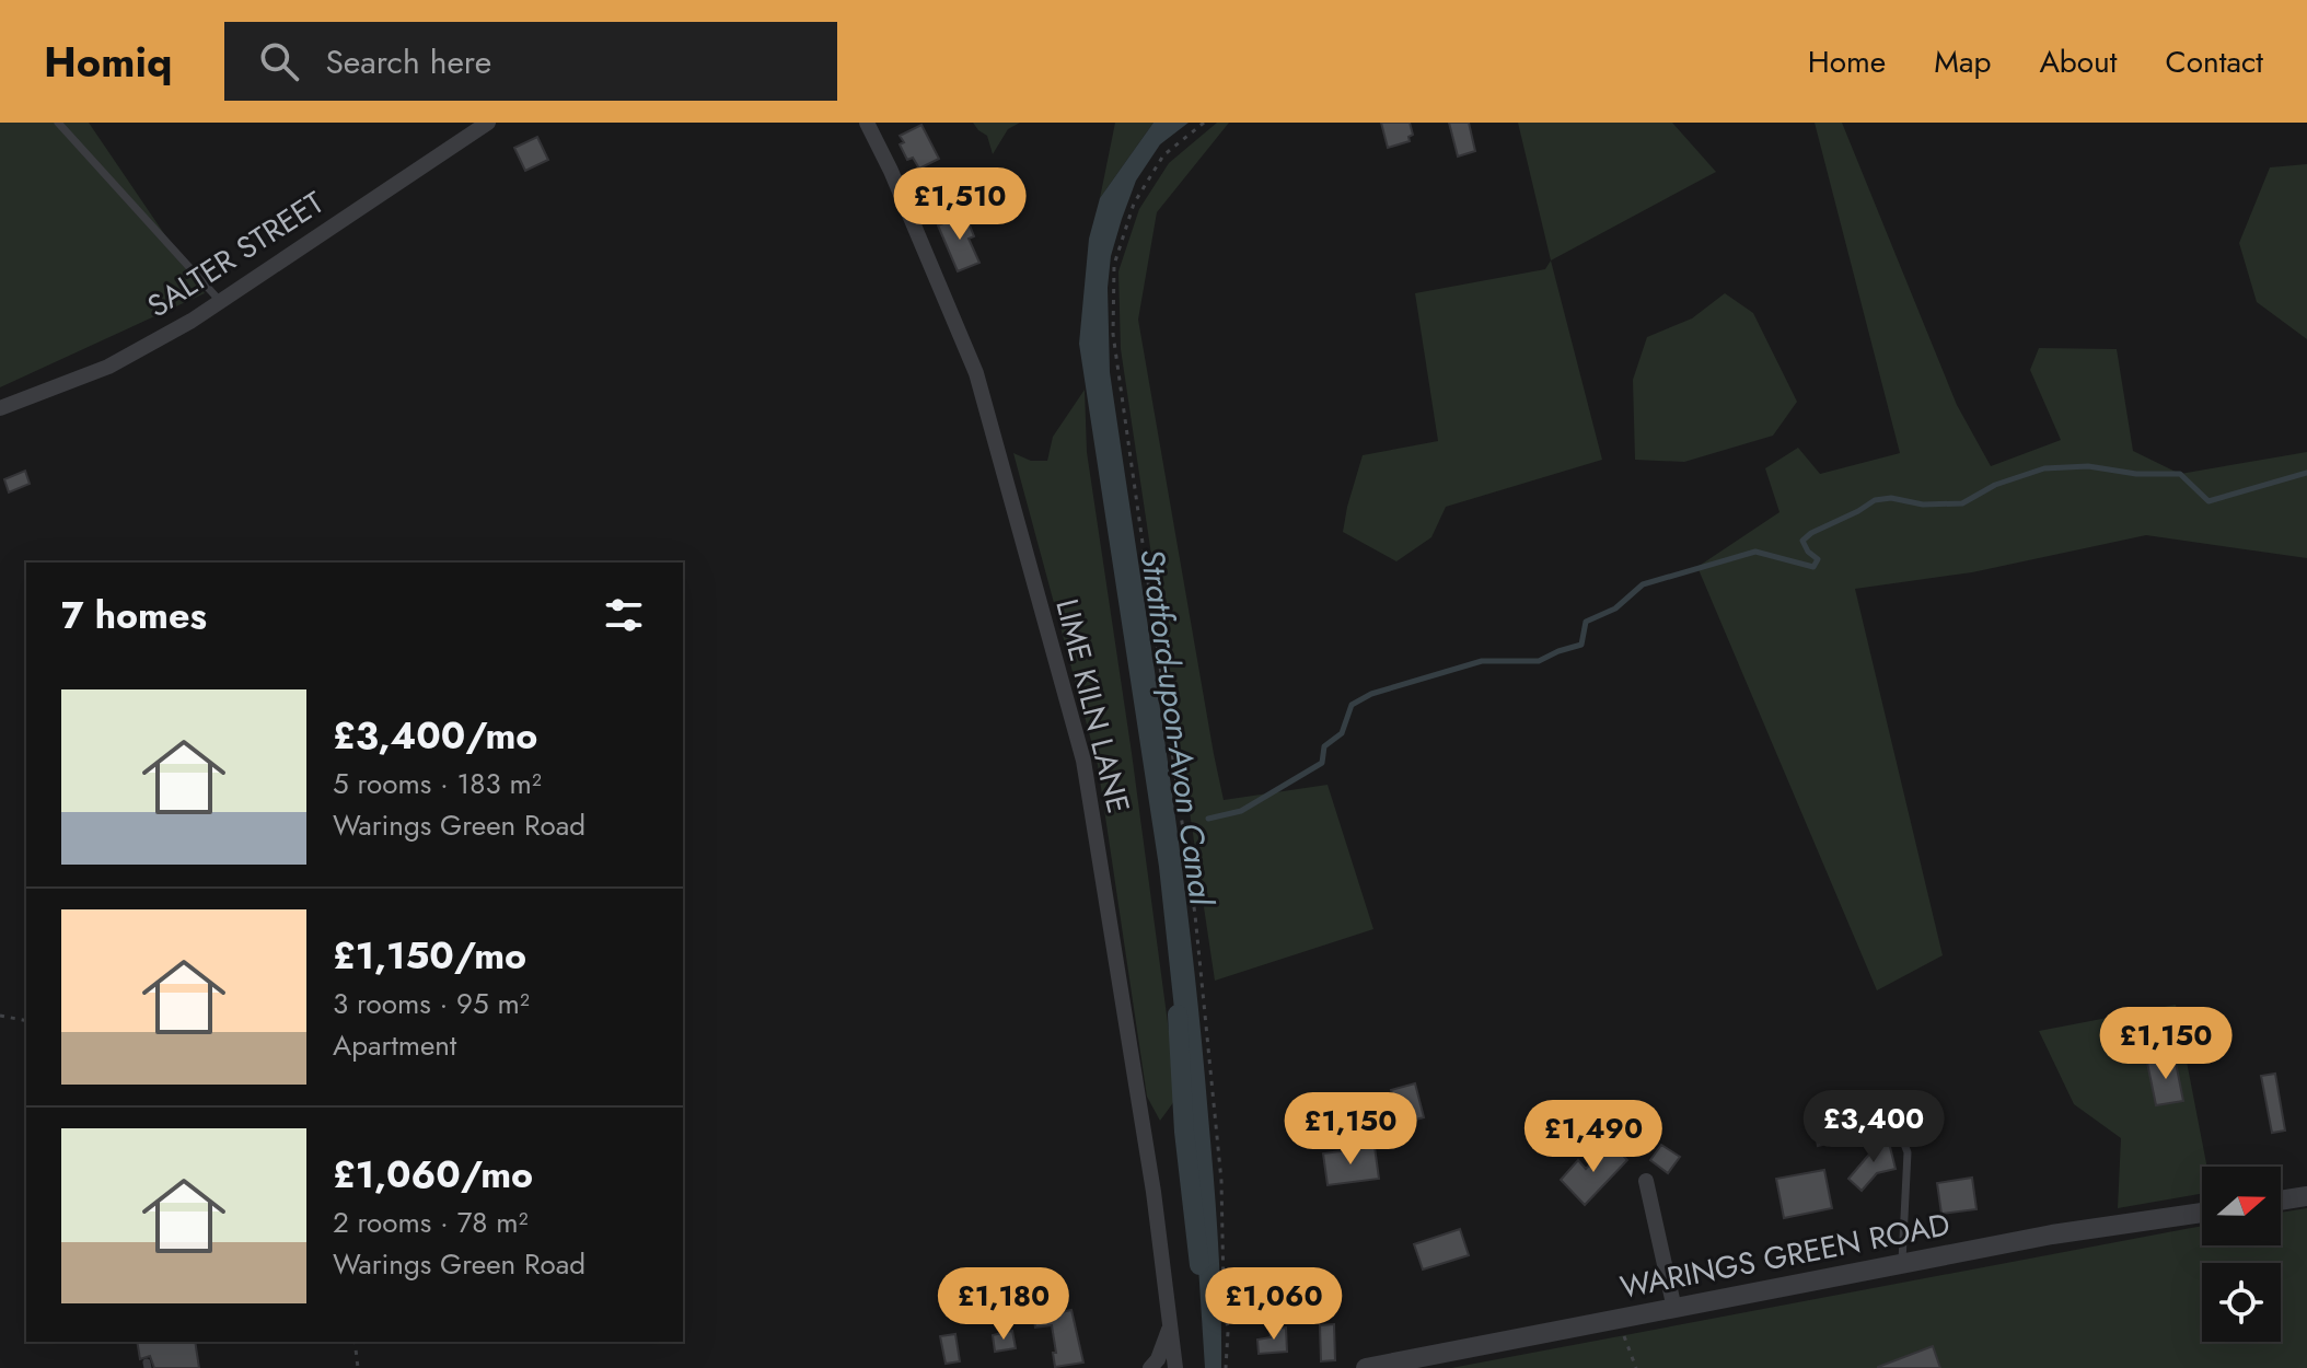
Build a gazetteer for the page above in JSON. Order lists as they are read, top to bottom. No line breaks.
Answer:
{"streets":{"street":["SALTER STREET","LIME KILN LANE","WARINGS GREEN ROAD"]},"water":["Stratford-upon-Avon Canal"],"north":"right","page":{"header":"Homiq","search":"Search here","nav":["Home","Map","About","Contact"],"price":["£1,510","£1,150","£3,400","£1,150","£1,490","£1,180","£1,060"],"heading":"7 homes","list":[{"name":"£3,400/mo","note":"5 rooms · 183 m² · Warings Green Road"},{"name":"£1,150/mo","note":"3 rooms · 95 m² · Apartment"},{"name":"£1,060/mo","note":"2 rooms · 78 m² · Warings Green Road"}]}}
